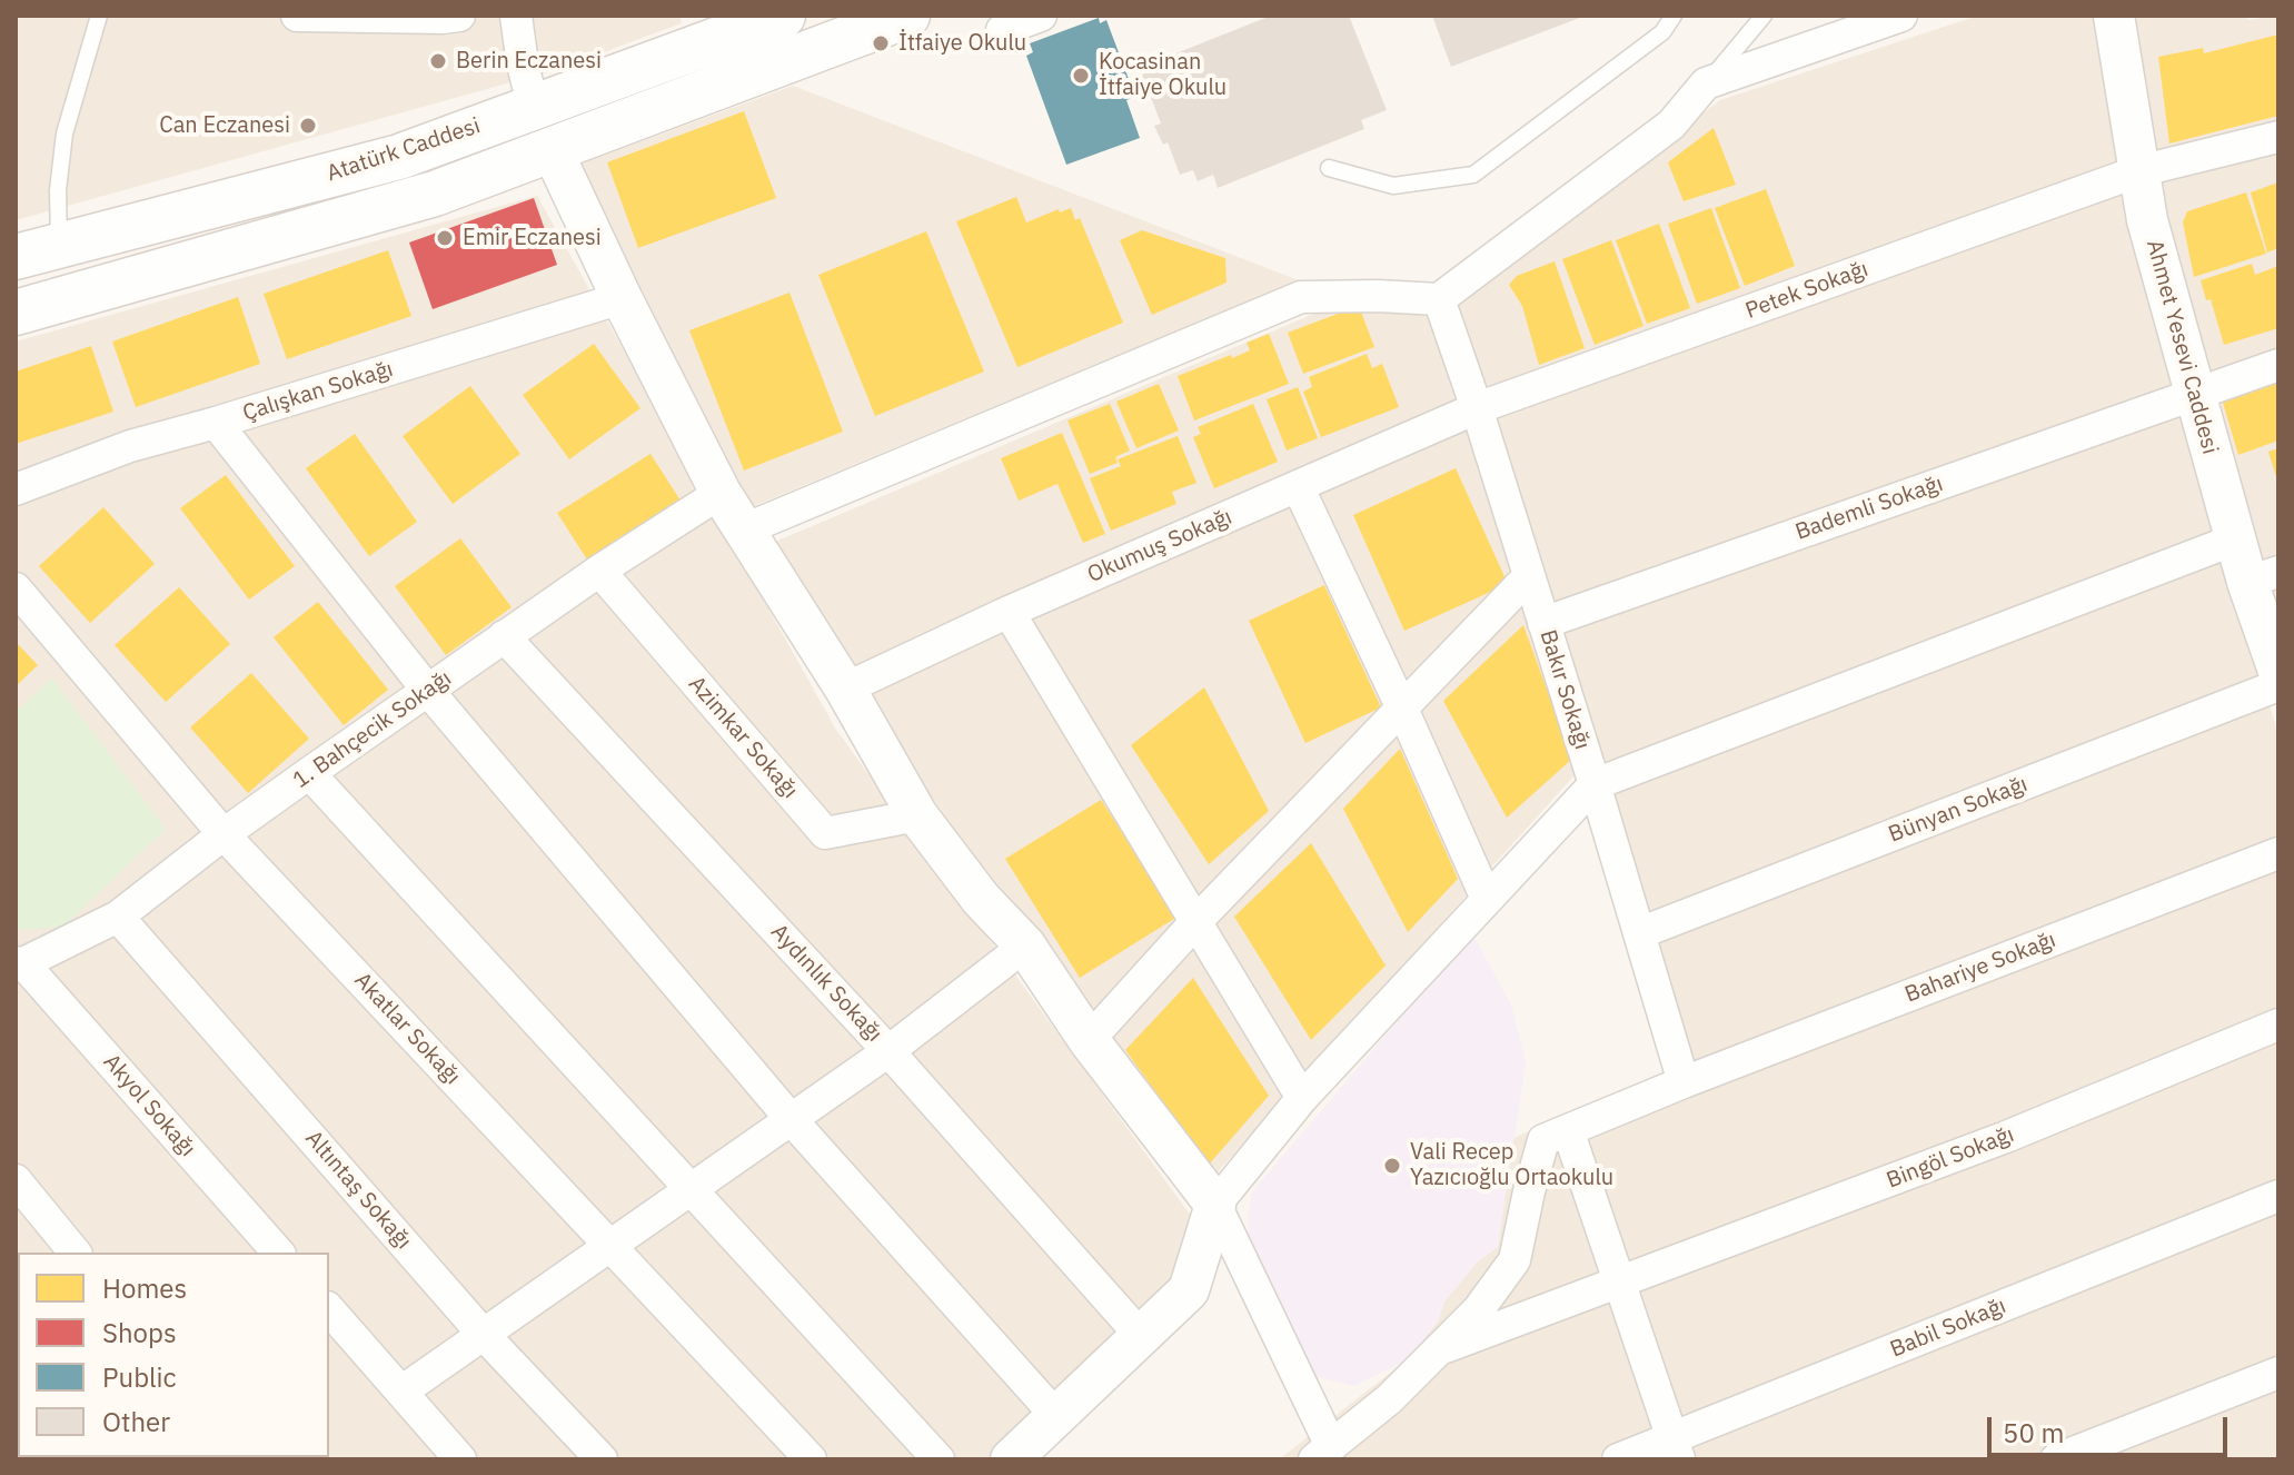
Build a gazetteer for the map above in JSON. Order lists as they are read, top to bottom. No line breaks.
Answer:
{"streets":{"main road":["Atatürk Caddesi"],"street":["Petek Sokağı","Ahmet Yesevi Caddesi","Çalışkan Sokağı","Bademli Sokağı","Okumuş Sokağı","Bakır Sokağı","1. Bahçecik Sokağı","Azimkar Sokağı","Bünyan Sokağı","Bahariye Sokağı","Aydınlık Sokağı","Akatlar Sokağı","Akyol Sokağı","Bingöl Sokağı","Altıntaş Sokağı","Babil Sokağı"]},"crossings":[["Petek Sokağı","Ahmet Yesevi Caddesi"],["Petek Sokağı","Okumuş Sokağı"],["Petek Sokağı","Bakır Sokağı"],["Ahmet Yesevi Caddesi","Bademli Sokağı"],["Bademli Sokağı","Bakır Sokağı"],["Okumuş Sokağı","Bakır Sokağı"],["Bakır Sokağı","Bünyan Sokağı"],["Bakır Sokağı","Bahariye Sokağı"],["1. Bahçecik Sokağı","Azimkar Sokağı"],["1. Bahçecik Sokağı","Aydınlık Sokağı"],["1. Bahçecik Sokağı","Akatlar Sokağı"],["1. Bahçecik Sokağı","Akyol Sokağı"],["1. Bahçecik Sokağı","Altıntaş Sokağı"]],"places":["İtfaiye Okulu","Berin Eczanesi","Kocasinan İtfaiye Okulu","Can Eczanesi","Emir Eczanesi","Vali Recep Yazıcıoğlu Ortaokulu"],"legend":["Homes","Shops","Public","Other"],"scale_bar":"50 m"}
